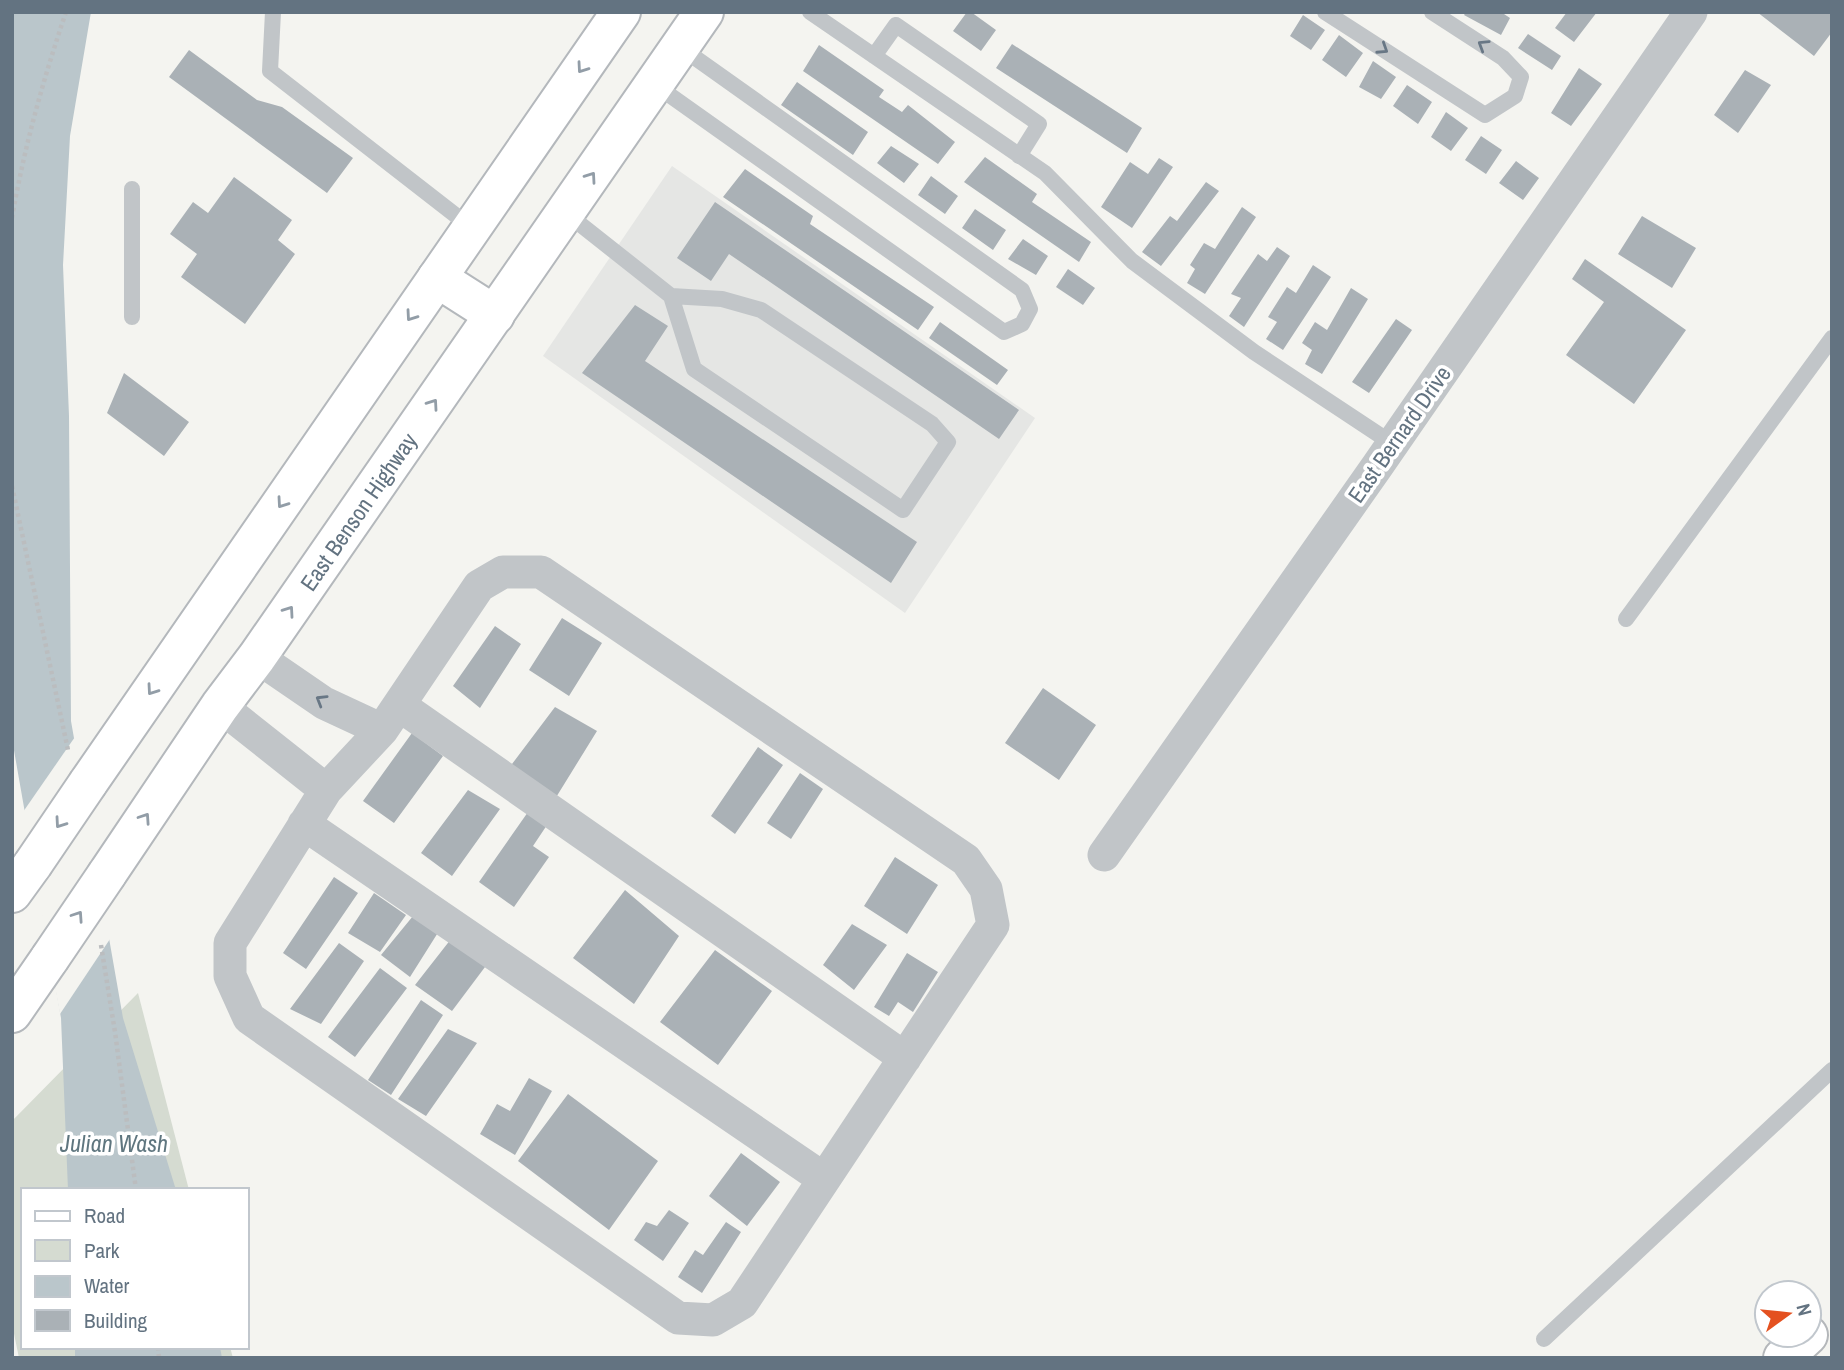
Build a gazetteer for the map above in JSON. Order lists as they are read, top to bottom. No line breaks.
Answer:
{"streets":{"main road":["East Benson Highway"],"street":["East Bernard Drive"]},"water":["Julian Wash"],"legend":["Road","Park","Water","Building"],"north":"right"}
